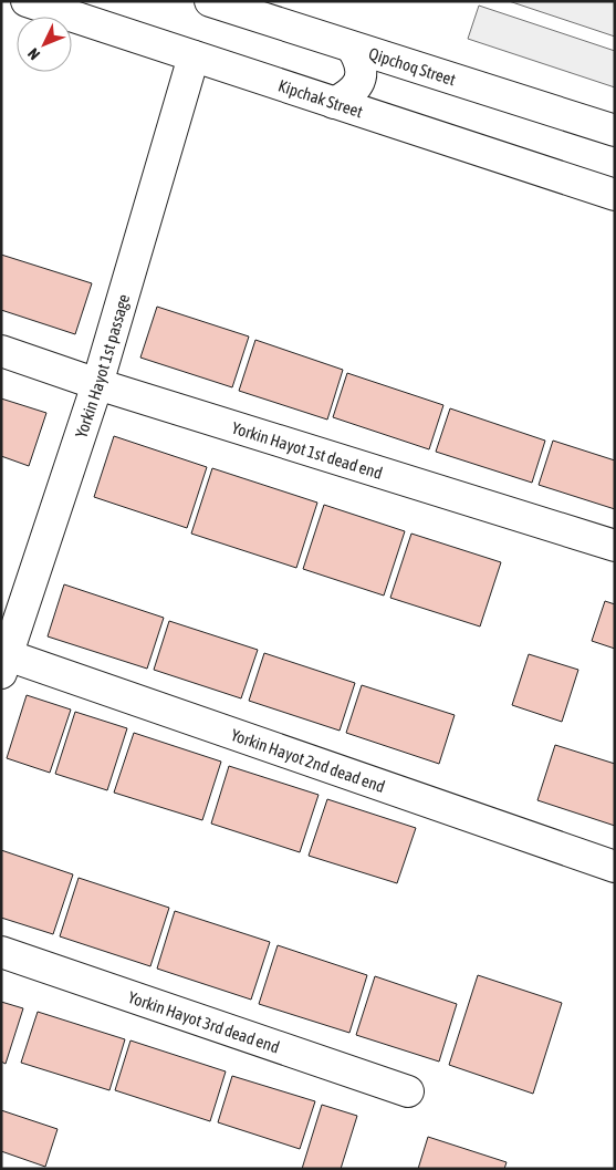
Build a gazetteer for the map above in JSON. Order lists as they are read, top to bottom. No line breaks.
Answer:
{"streets":{"street":["Qipchoq Street","Kipchak Street","Yorkin Hayot 1st passage","Yorkin Hayot 1st dead end","Yorkin Hayot 2nd dead end","Yorkin Hayot 3rd dead end"]},"crossings":[["Kipchak Street","Yorkin Hayot 1st passage"],["Yorkin Hayot 1st passage","Yorkin Hayot 1st dead end"],["Yorkin Hayot 1st passage","Yorkin Hayot 2nd dead end"]],"north":"bottom left"}
